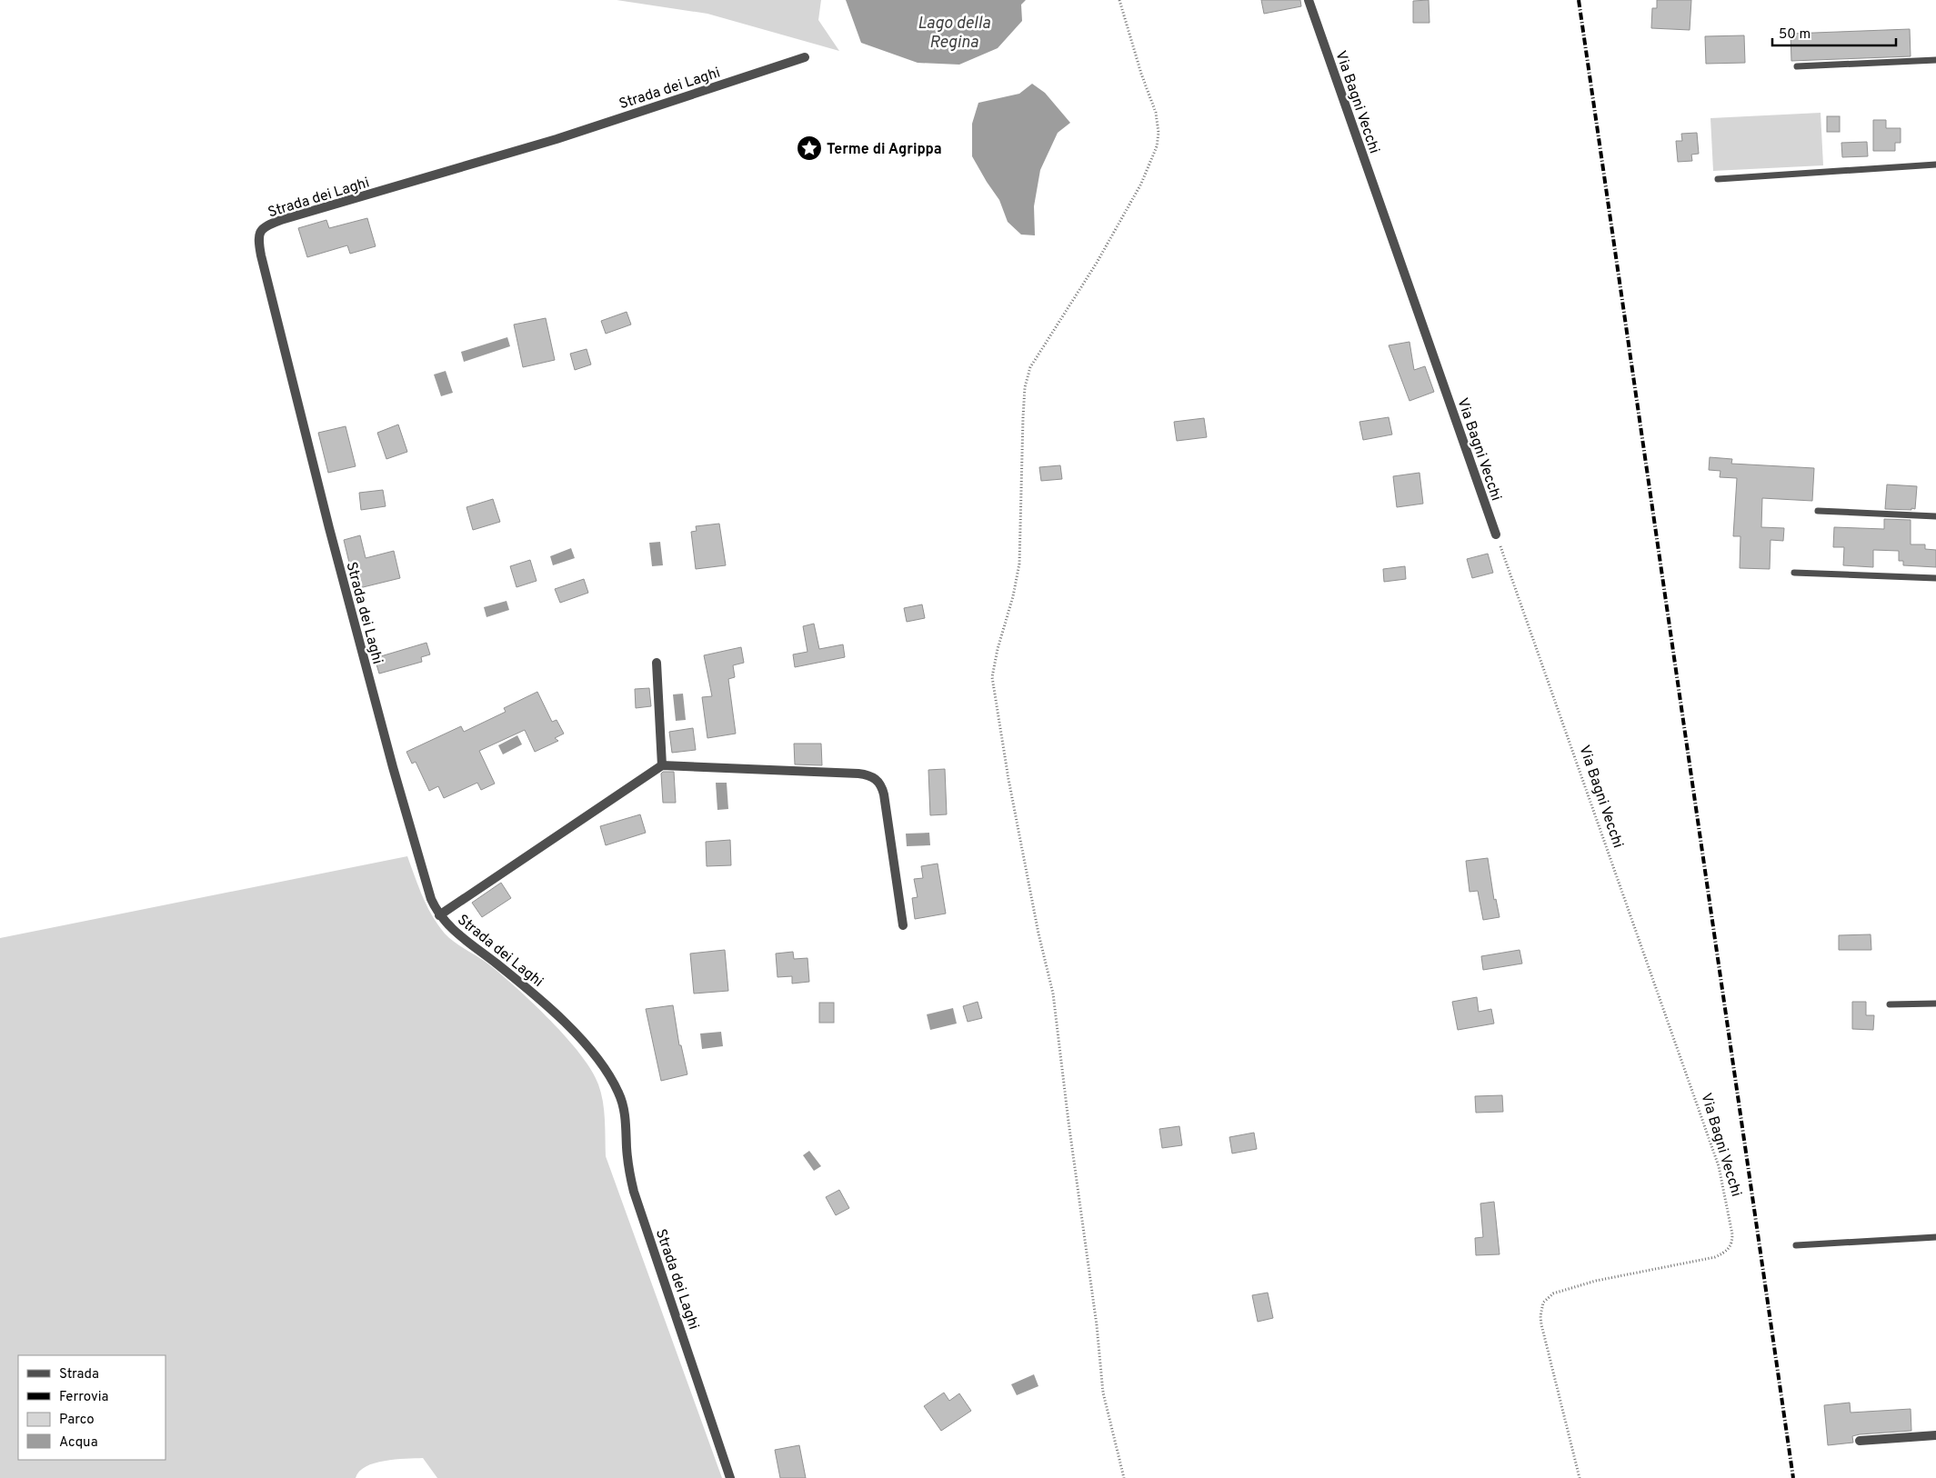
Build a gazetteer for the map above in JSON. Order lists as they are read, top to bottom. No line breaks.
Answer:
{"streets":{"street":["Strada dei Laghi","Via Bagni Vecchi"]},"water":["Lago della Regina"],"places":{"place":["Terme di Agrippa"]},"legend":["Strada","Ferrovia","Parco","Acqua"],"scale_bar":"50 m"}
